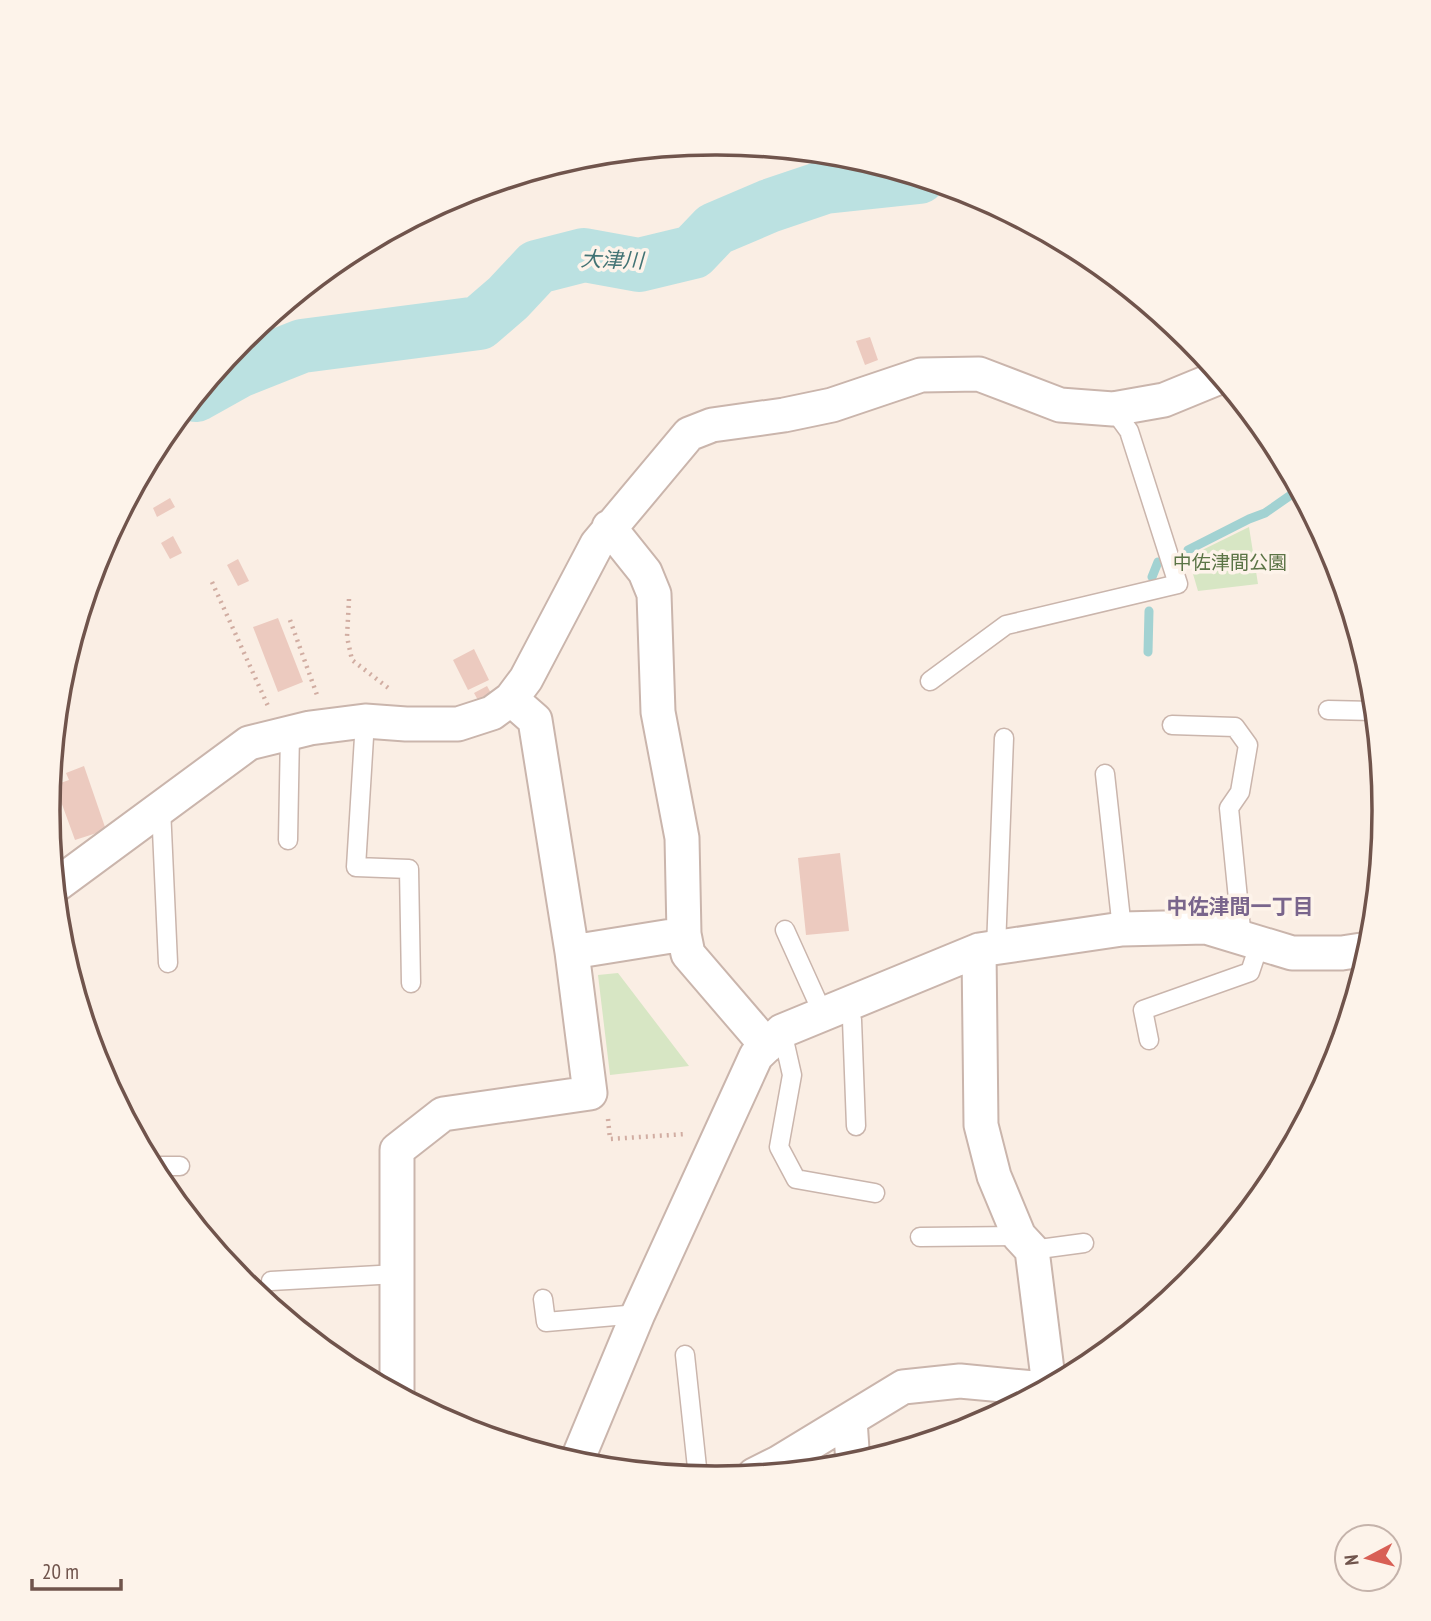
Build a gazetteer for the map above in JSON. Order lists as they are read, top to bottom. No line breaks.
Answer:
{"districts":["中佐津間一丁目"],"water":["大津川"],"parks":["中佐津間公園"],"scale_bar":"20 m","north":"left"}
